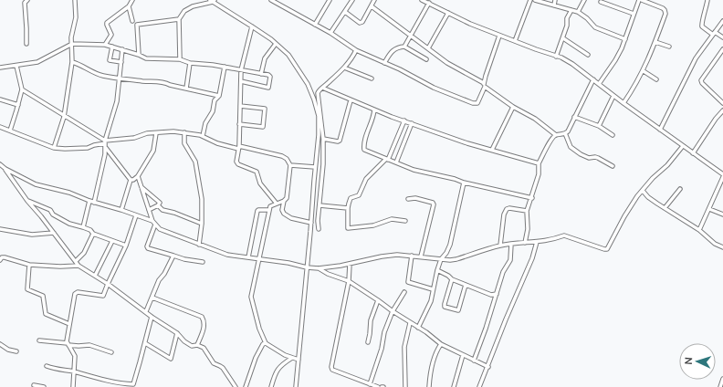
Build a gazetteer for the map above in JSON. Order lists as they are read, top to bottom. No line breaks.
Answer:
{"north":"left"}
